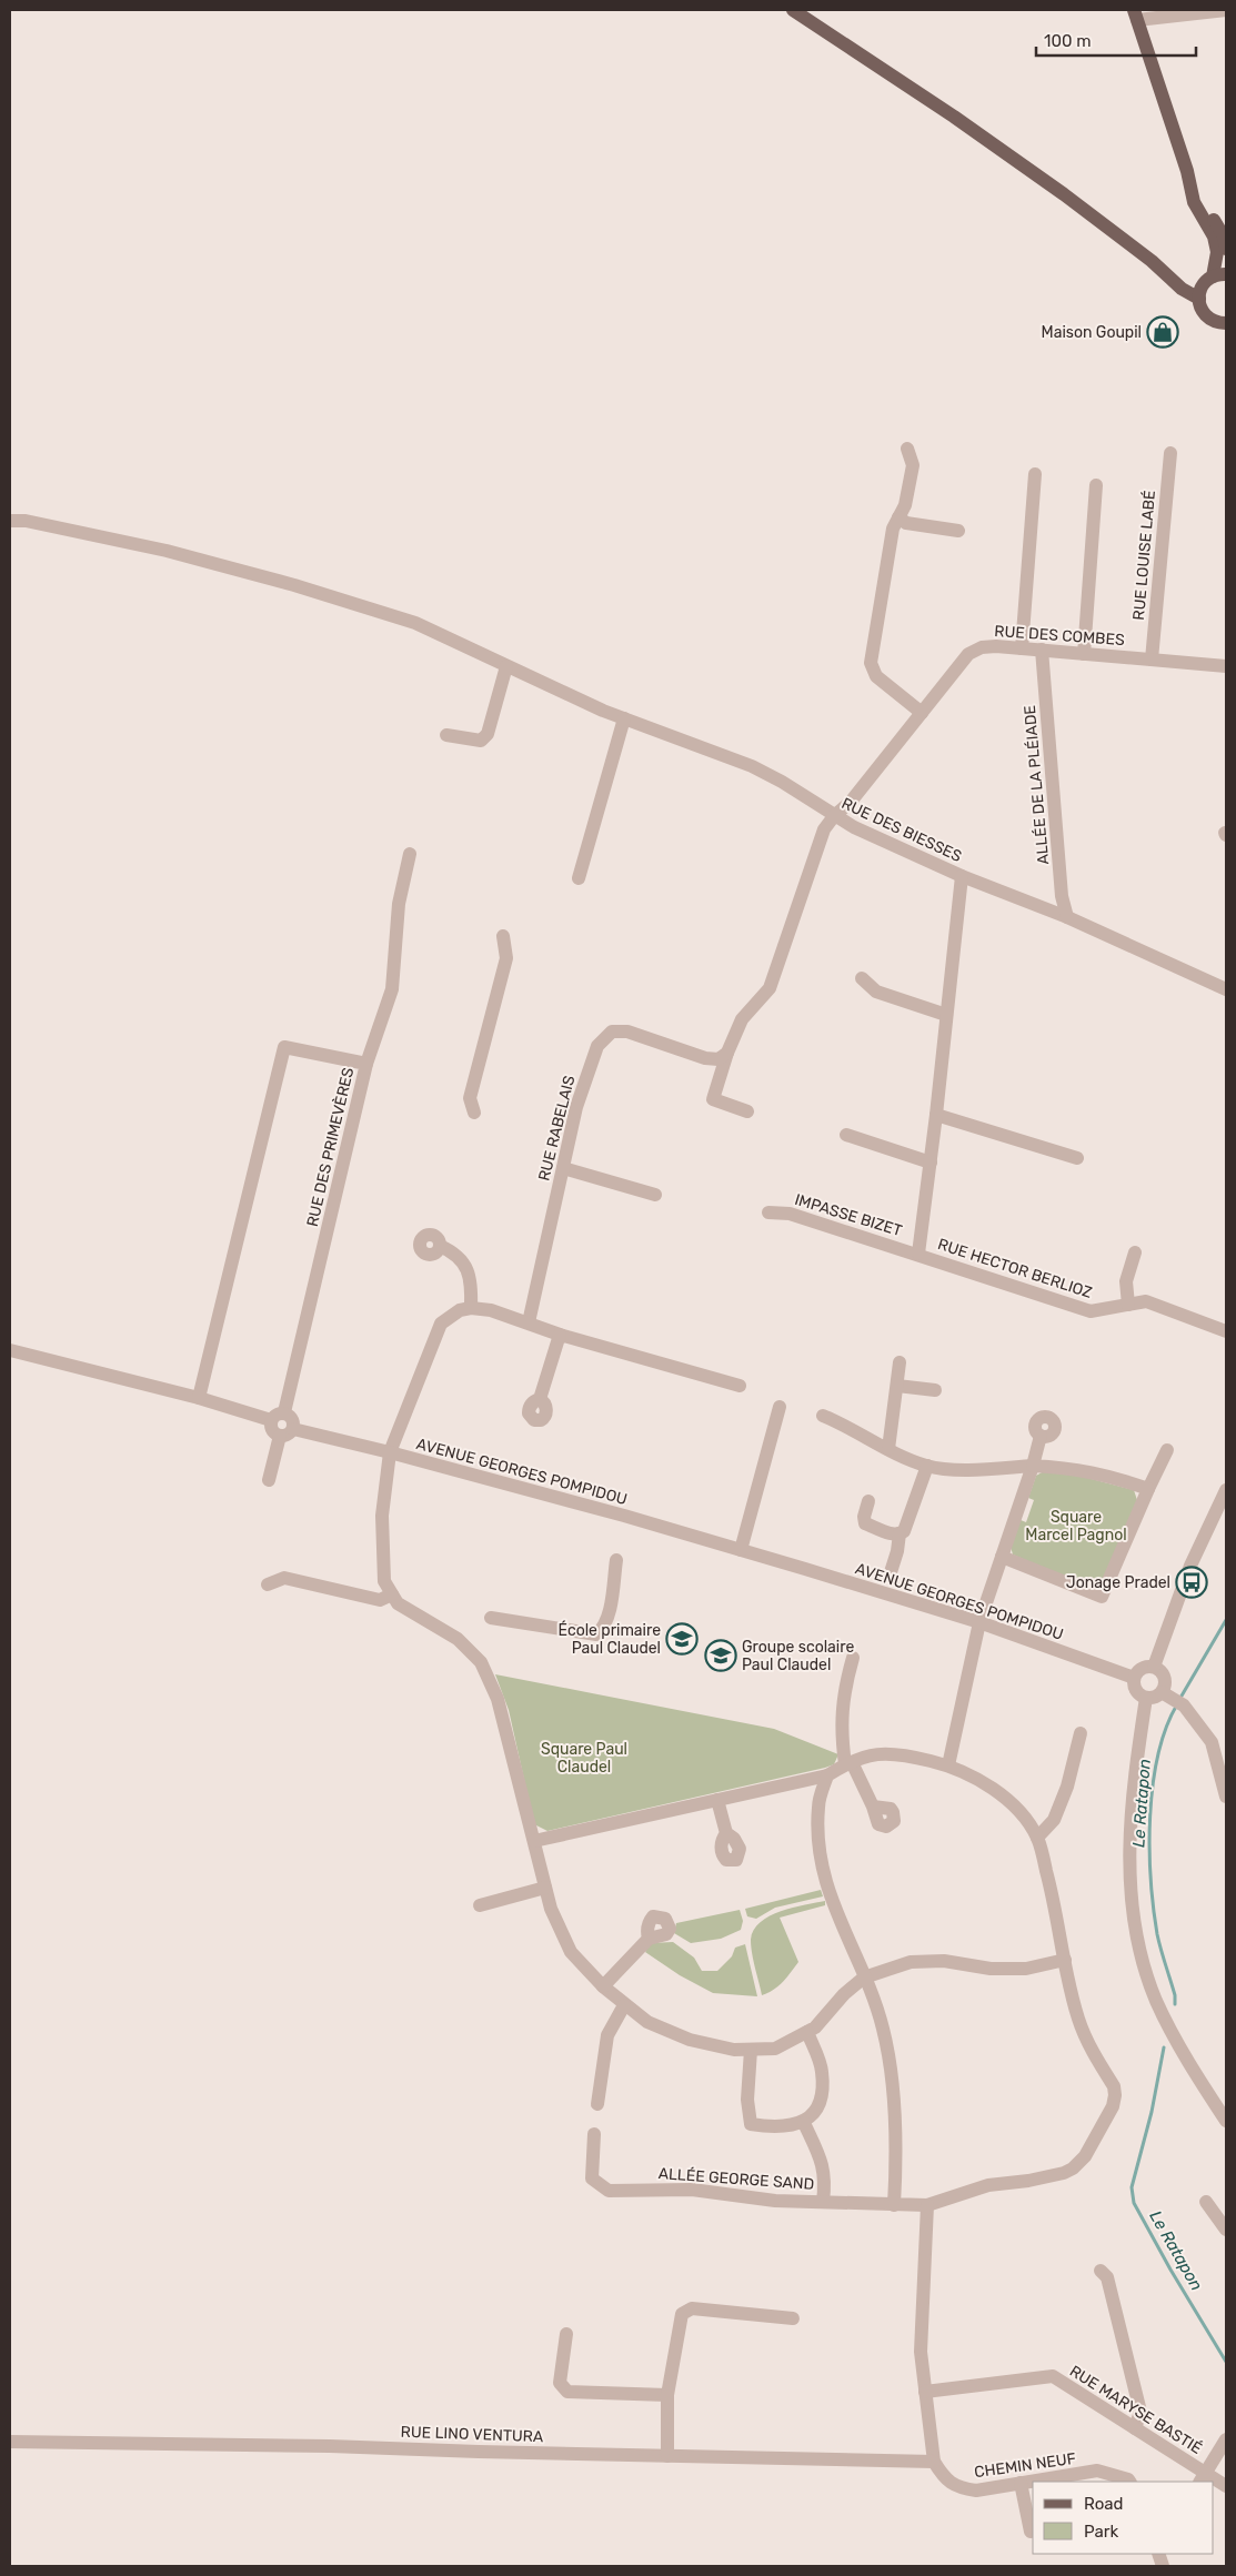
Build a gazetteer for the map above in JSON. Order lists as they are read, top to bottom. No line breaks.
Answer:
{"streets":{"street":["RUE LOUISE LABÉ","RUE DES COMBES","ALLÉE DE LA PLÉIADE","RUE DES BIESSES","RUE RABELAIS","RUE DES PRIMEVÈRES","IMPASSE BIZET","RUE HECTOR BERLIOZ","AVENUE GEORGES POMPIDOU","ALLÉE GEORGE SAND","RUE MARYSE BASTIÉ","RUE LINO VENTURA","CHEMIN NEUF"]},"crossings":[["RUE LOUISE LABÉ","RUE DES COMBES"],["RUE DES COMBES","ALLÉE DE LA PLÉIADE"],["RUE DES COMBES","RUE DES BIESSES"],["ALLÉE DE LA PLÉIADE","RUE DES BIESSES"],["RUE DES BIESSES","RUE HECTOR BERLIOZ"],["IMPASSE BIZET","RUE HECTOR BERLIOZ"],["RUE LINO VENTURA","CHEMIN NEUF"]],"water":["Le Ratapon"],"parks":["Square Marcel Pagnol","Square Paul Claudel"],"places":{"shop":["Maison Goupil"],"bus stop":["Jonage Pradel"],"school or university":["École primaire Paul Claudel","Groupe scolaire Paul Claudel"]},"legend":["Road","Park"],"scale_bar":"100 m"}
